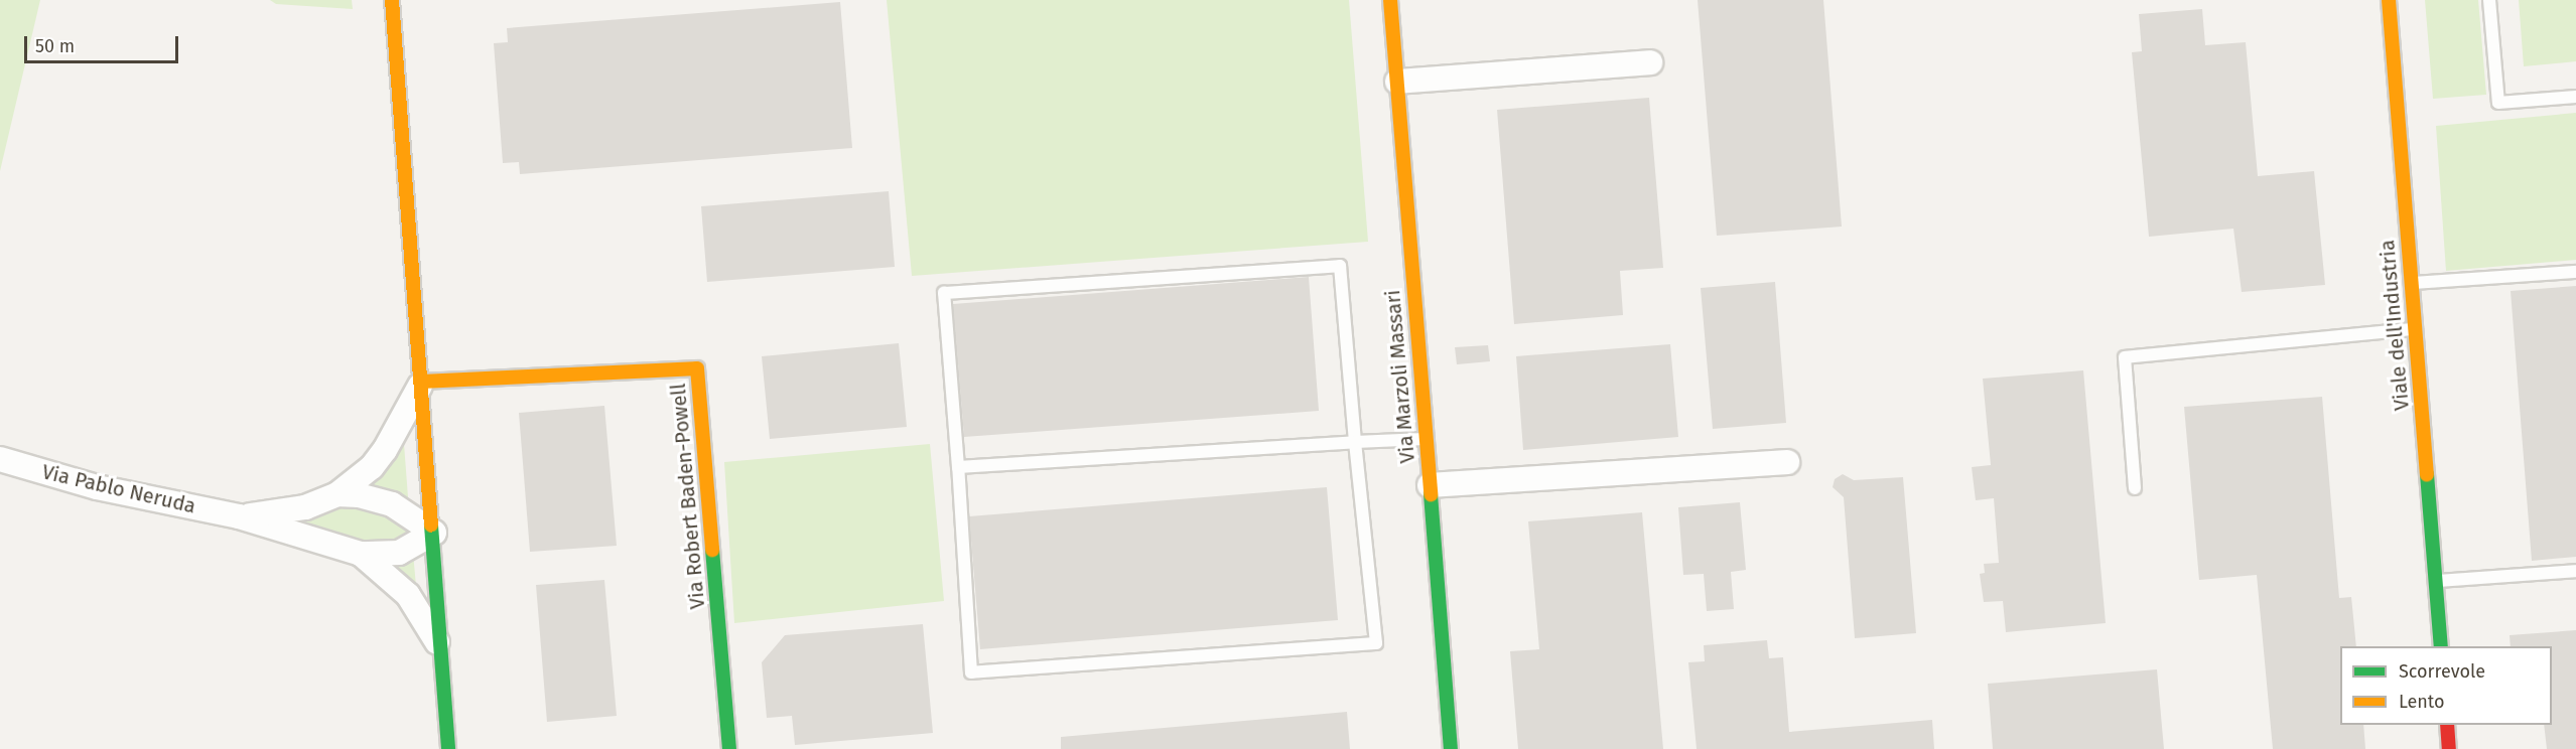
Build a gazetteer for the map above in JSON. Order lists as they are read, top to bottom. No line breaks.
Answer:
{"streets":{"street":["Viale dell'Industria","Via Marzoli Massari","Via Pablo Neruda","Via Robert Baden-Powell"]},"legend":["Scorrevole","Lento"],"scale_bar":"50 m"}
